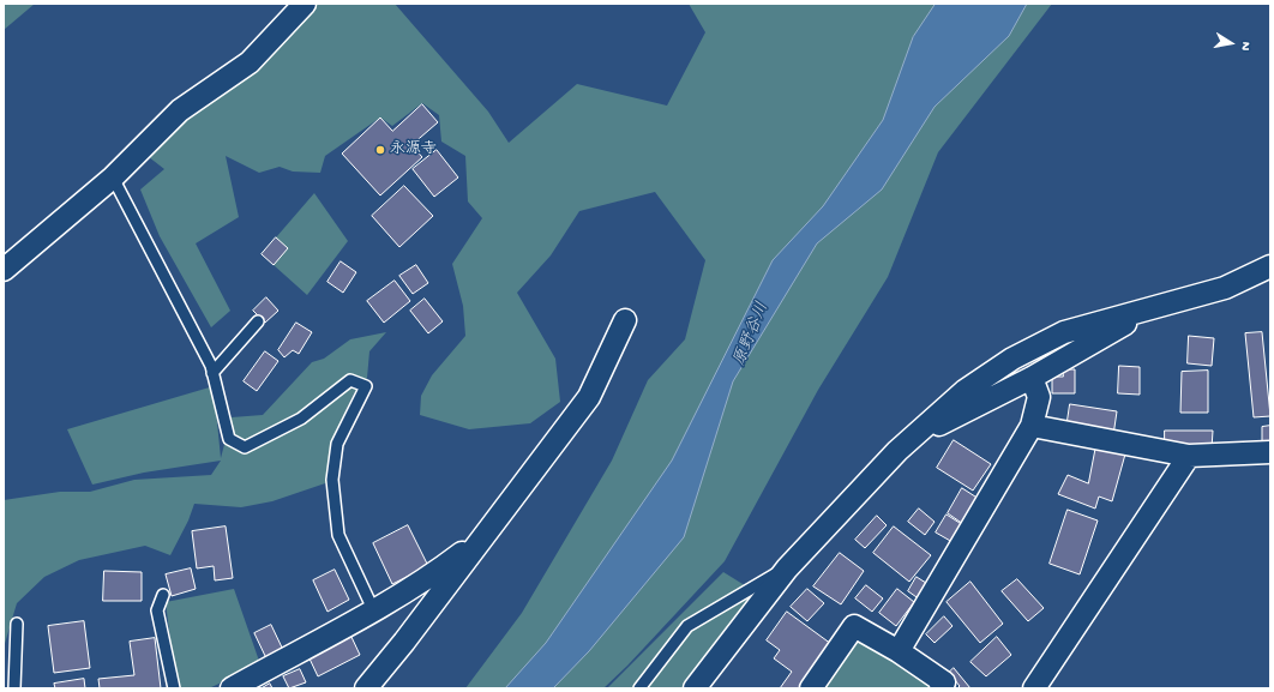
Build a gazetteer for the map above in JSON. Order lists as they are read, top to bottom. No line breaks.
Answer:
{"water":["原野谷川"],"places":["永源寺"],"north":"right"}
